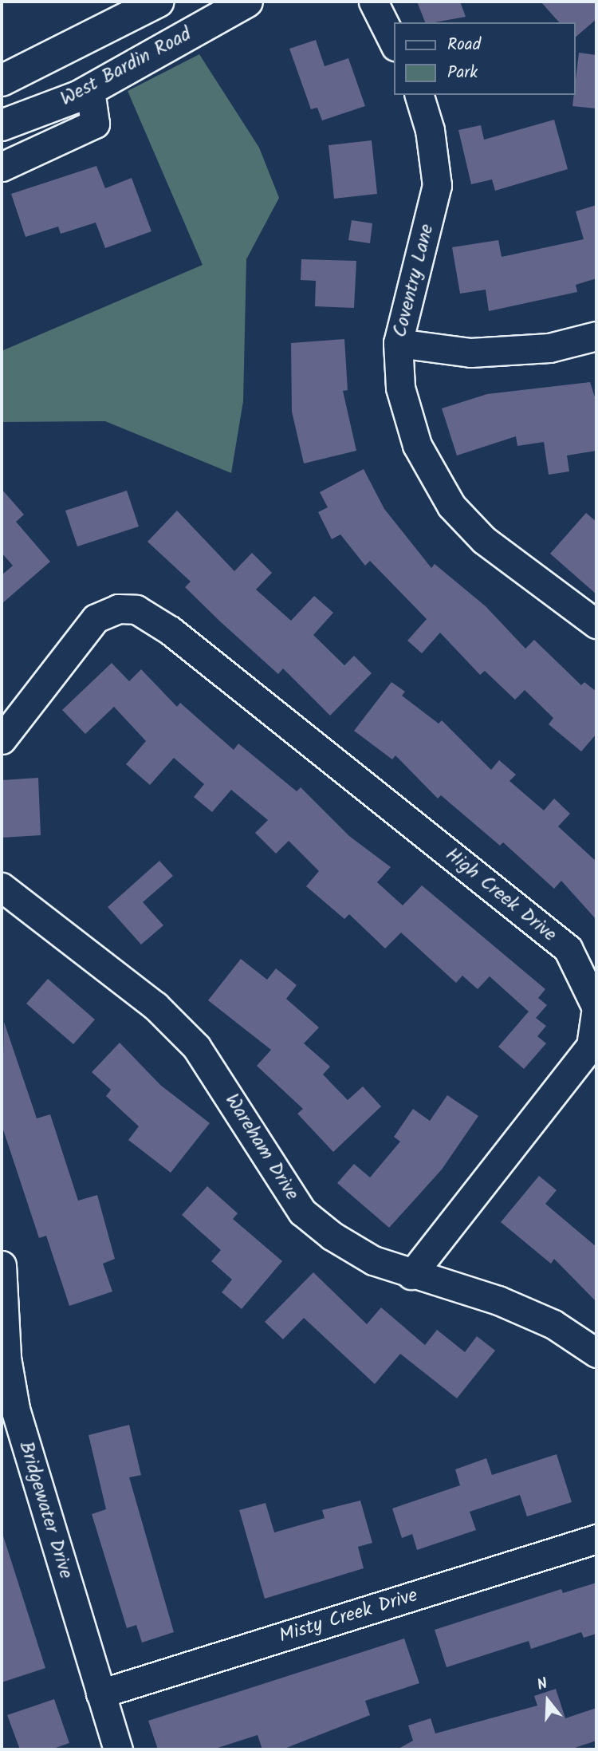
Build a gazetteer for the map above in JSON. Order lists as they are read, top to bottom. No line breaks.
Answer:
{"streets":{"main road":["West Bardin Road"],"street":["Coventry Lane","High Creek Drive","Wareham Drive","Bridgewater Drive","Misty Creek Drive"]},"crossings":[["High Creek Drive","Wareham Drive"],["Bridgewater Drive","Misty Creek Drive"]],"legend":["Road","Park"],"north":"top"}
